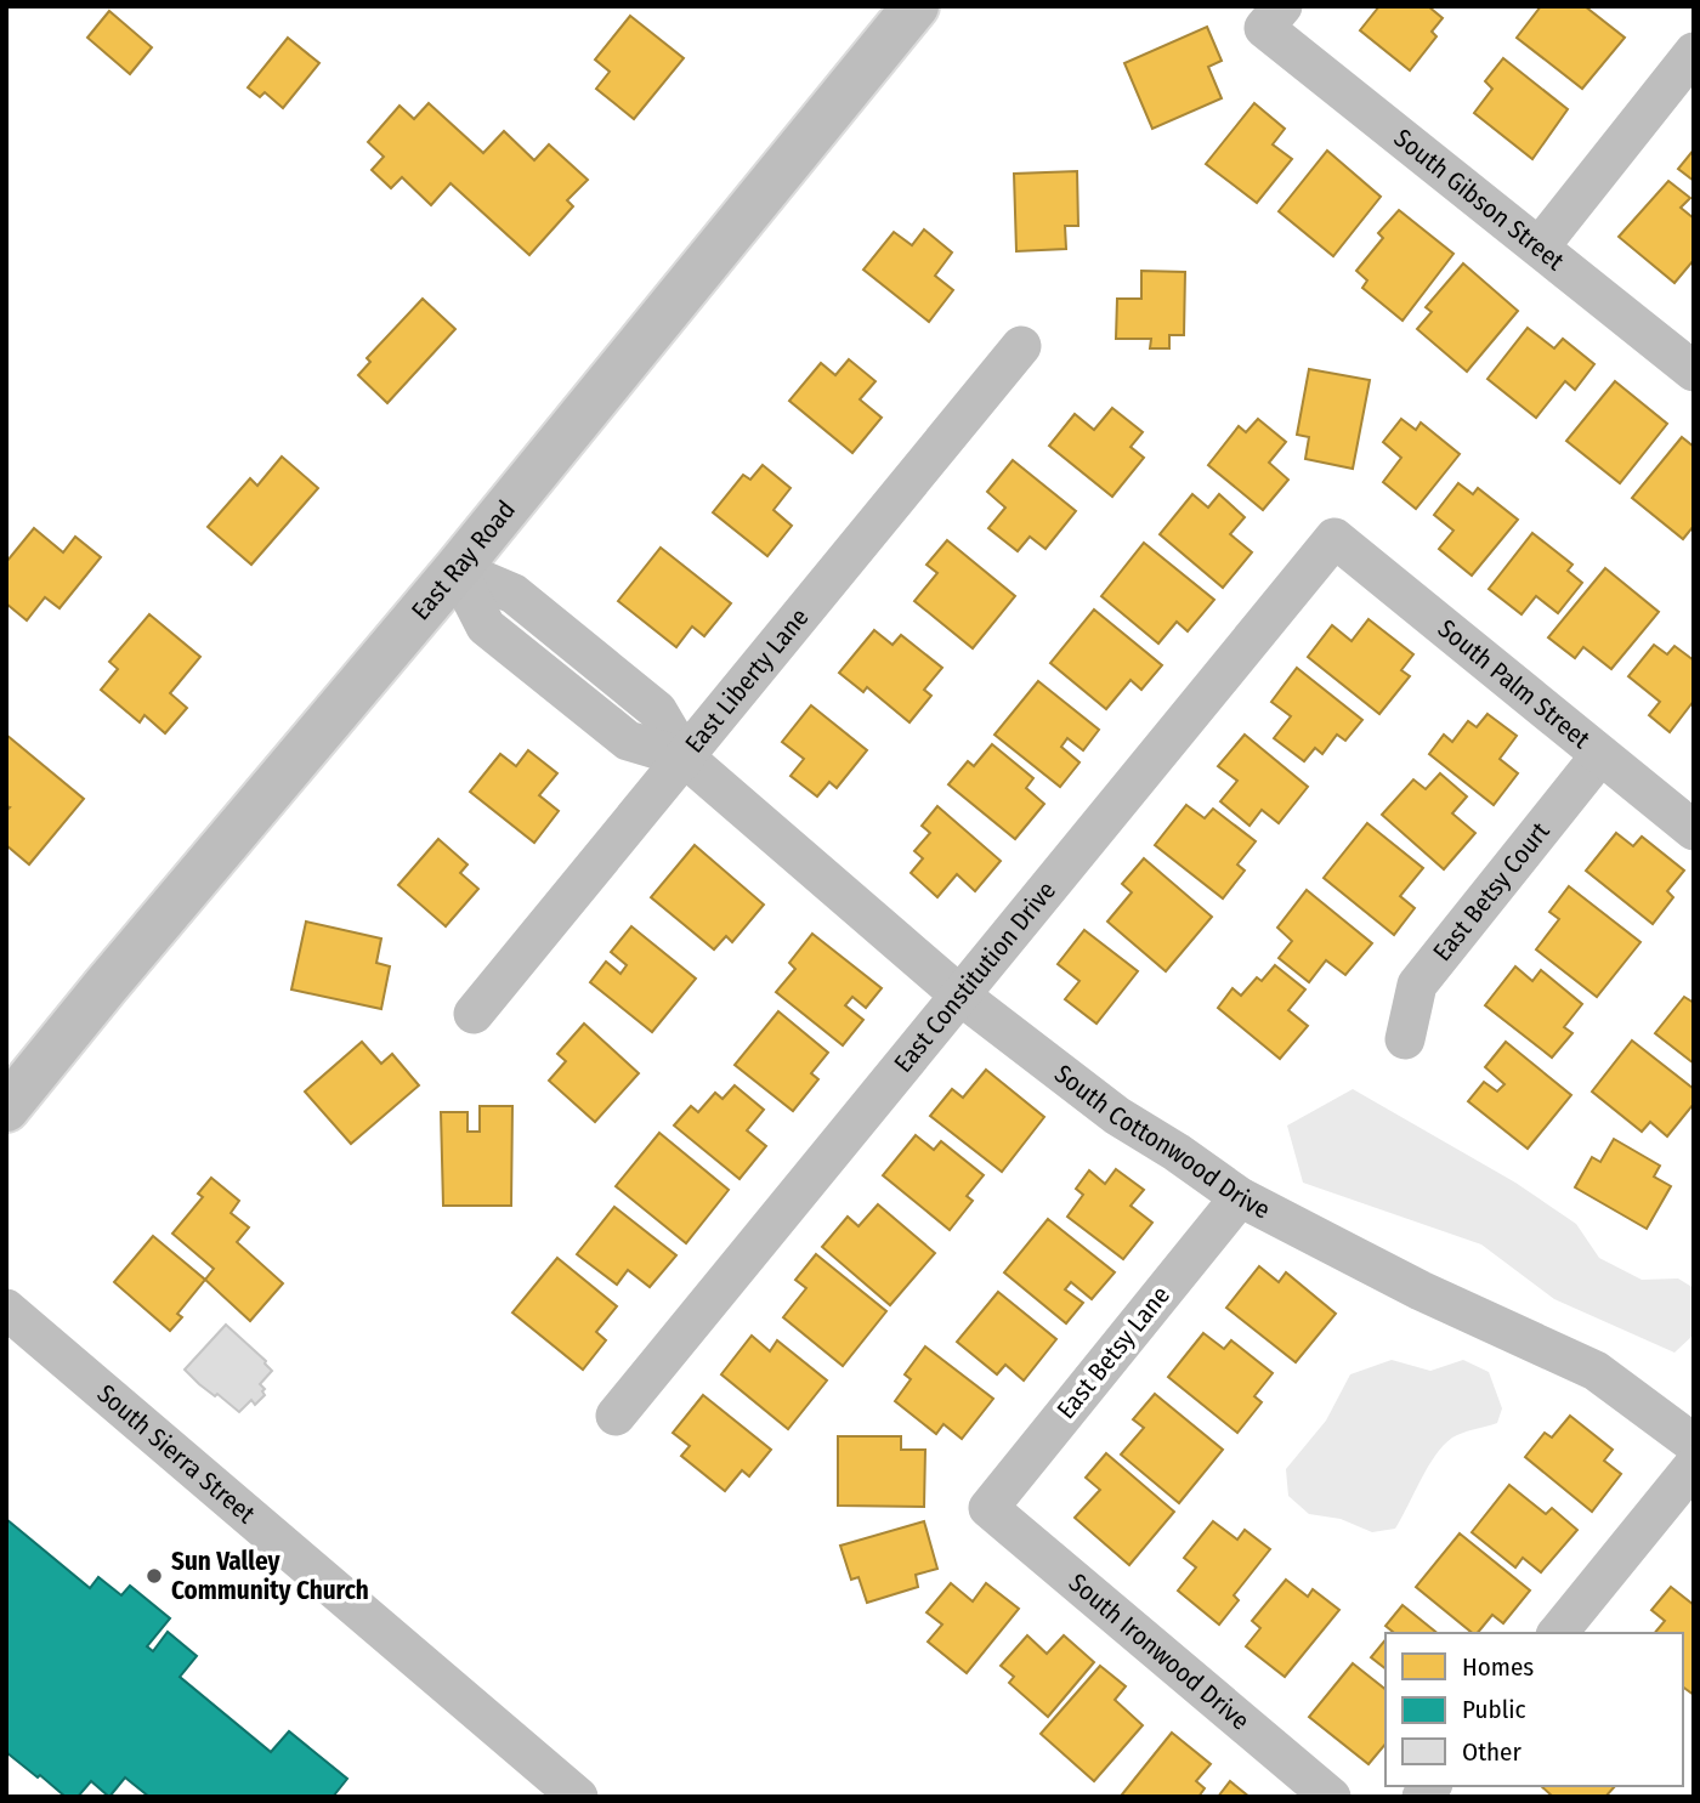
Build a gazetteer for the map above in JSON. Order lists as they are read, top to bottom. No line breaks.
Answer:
{"streets":{"main road":["East Ray Road"],"street":["South Gibson Street","East Liberty Lane","South Palm Street","East Betsy Court","East Constitution Drive","South Cottonwood Drive","East Betsy Lane","South Sierra Street","South Ironwood Drive"]},"crossings":[["East Ray Road","South Cottonwood Drive"],["East Liberty Lane","South Cottonwood Drive"],["South Palm Street","East Betsy Court"],["South Palm Street","East Constitution Drive"],["East Constitution Drive","South Cottonwood Drive"],["South Cottonwood Drive","East Betsy Lane"],["East Betsy Lane","South Ironwood Drive"]],"places":["Sun Valley Community Church"],"legend":["Homes","Public","Other"]}
